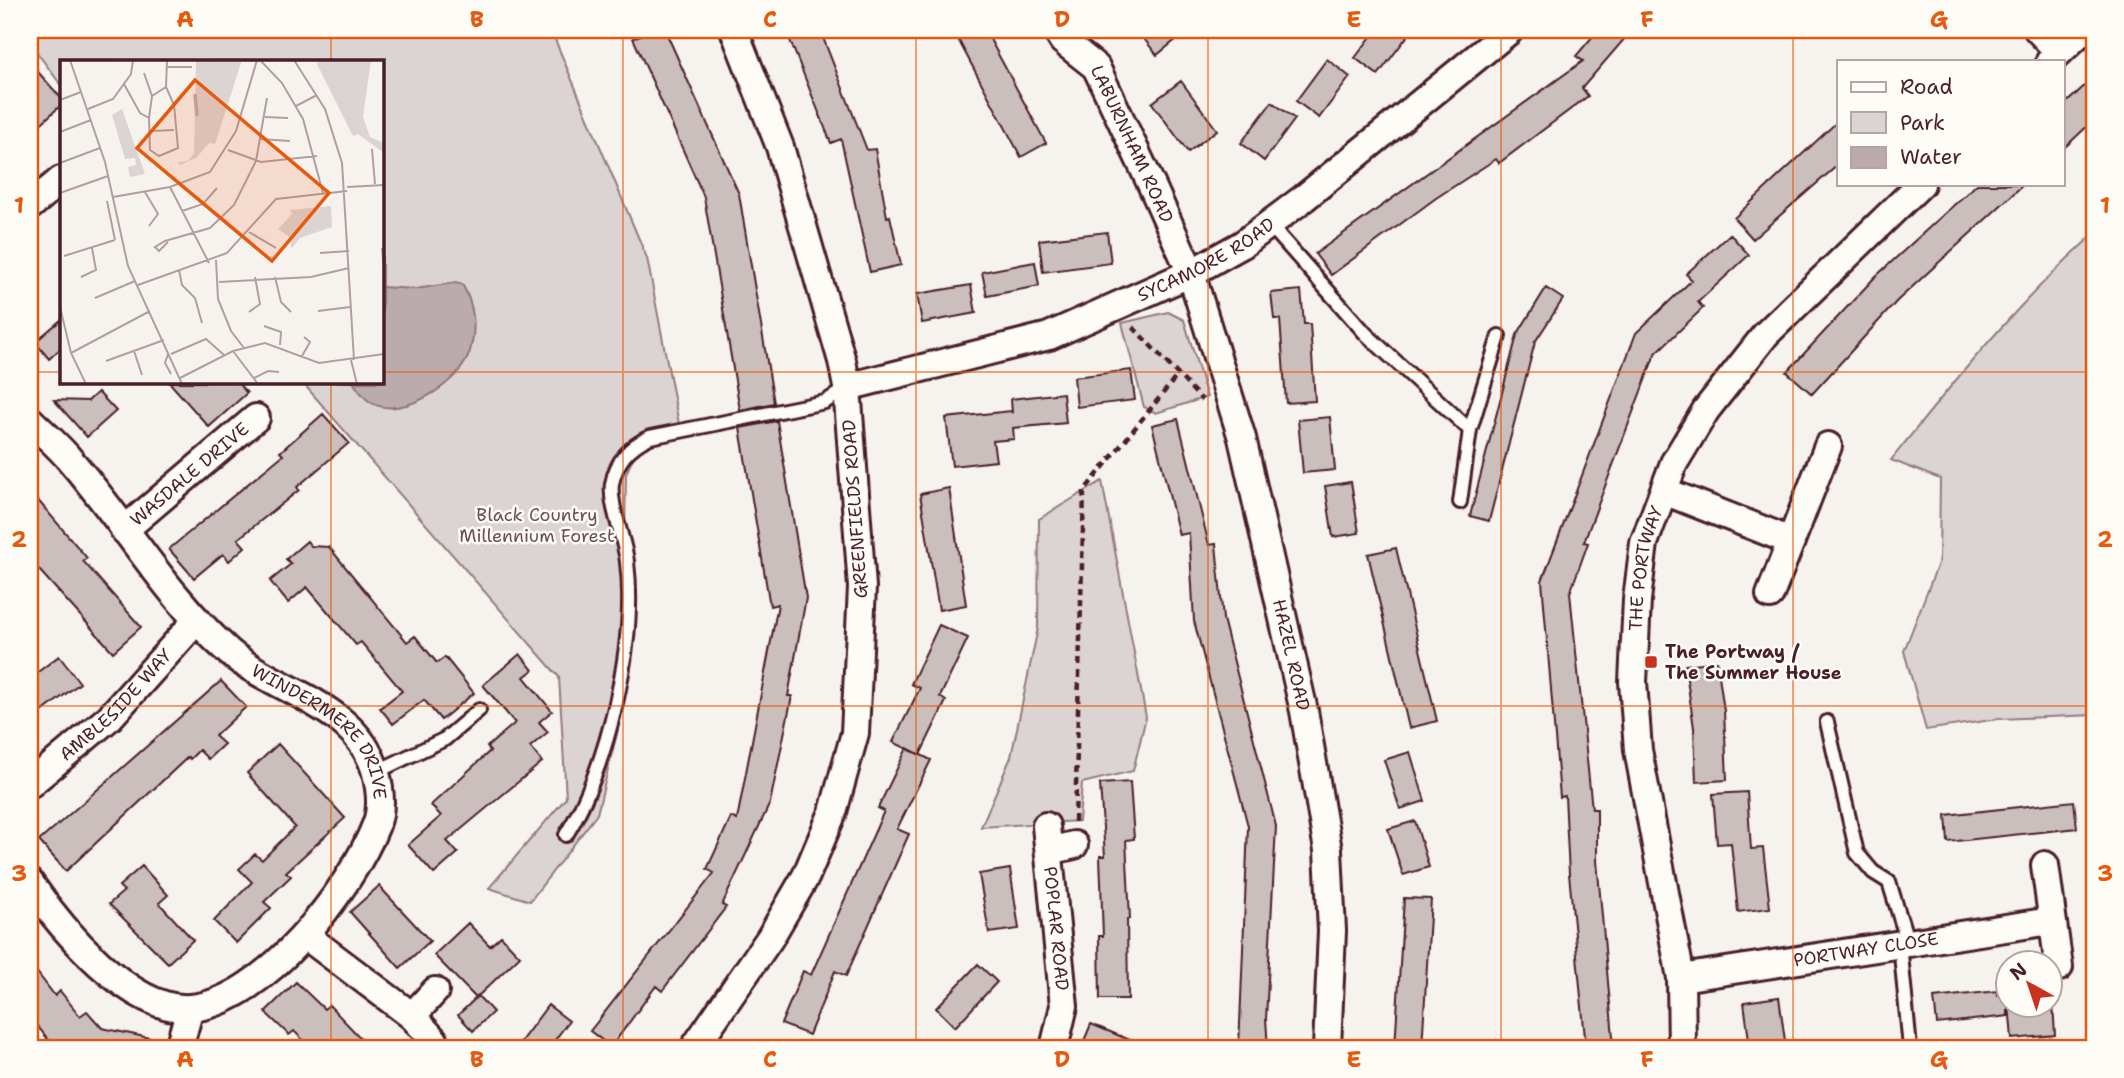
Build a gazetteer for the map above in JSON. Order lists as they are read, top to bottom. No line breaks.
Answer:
{"streets":{"street":["LABURNHAM ROAD","SYCAMORE ROAD","WASDALE DRIVE","GREENFIELDS ROAD","THE PORTWAY","HAZEL ROAD","AMBLESIDE WAY","WINDERMERE DRIVE","POPLAR ROAD","PORTWAY CLOSE"]},"crossings":[["LABURNHAM ROAD","SYCAMORE ROAD"],["LABURNHAM ROAD","HAZEL ROAD"],["SYCAMORE ROAD","GREENFIELDS ROAD"],["SYCAMORE ROAD","HAZEL ROAD"],["WASDALE DRIVE","WINDERMERE DRIVE"],["THE PORTWAY","PORTWAY CLOSE"],["AMBLESIDE WAY","WINDERMERE DRIVE"]],"parks":["Black Country Millennium Forest"],"places":{"transit":["The Portway / The Summer House"]},"legend":["Road","Park","Water"],"north":"top left","grid":{"columns":["A","B","C","D","E","F","G"],"rows":["1","2","3"]}}
